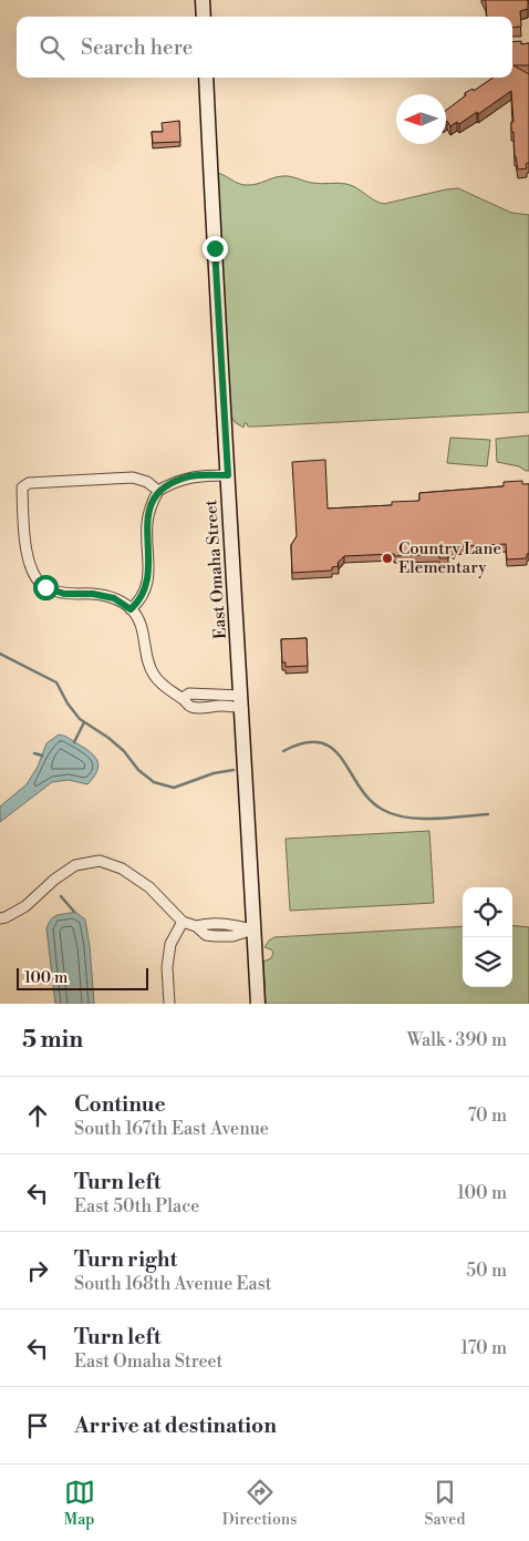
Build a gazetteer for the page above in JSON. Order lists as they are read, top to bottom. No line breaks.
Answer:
{"streets":{"main road":["East Omaha Street"]},"places":["Country Lane Elementary"],"scale_bar":"100 m","north":"left","page":{"search":"Search here","scale":"100 m","heading":["5 min","Walk · 390 m"],"list":[["Continue","South 167th East Avenue","70 m"],["Turn left","East 50th Place","100 m"],["Turn right","South 168th Avenue East","50 m"],["Turn left","East Omaha Street","170 m"],"Arrive at destination"],"nav":["Map","Directions","Saved"]}}
